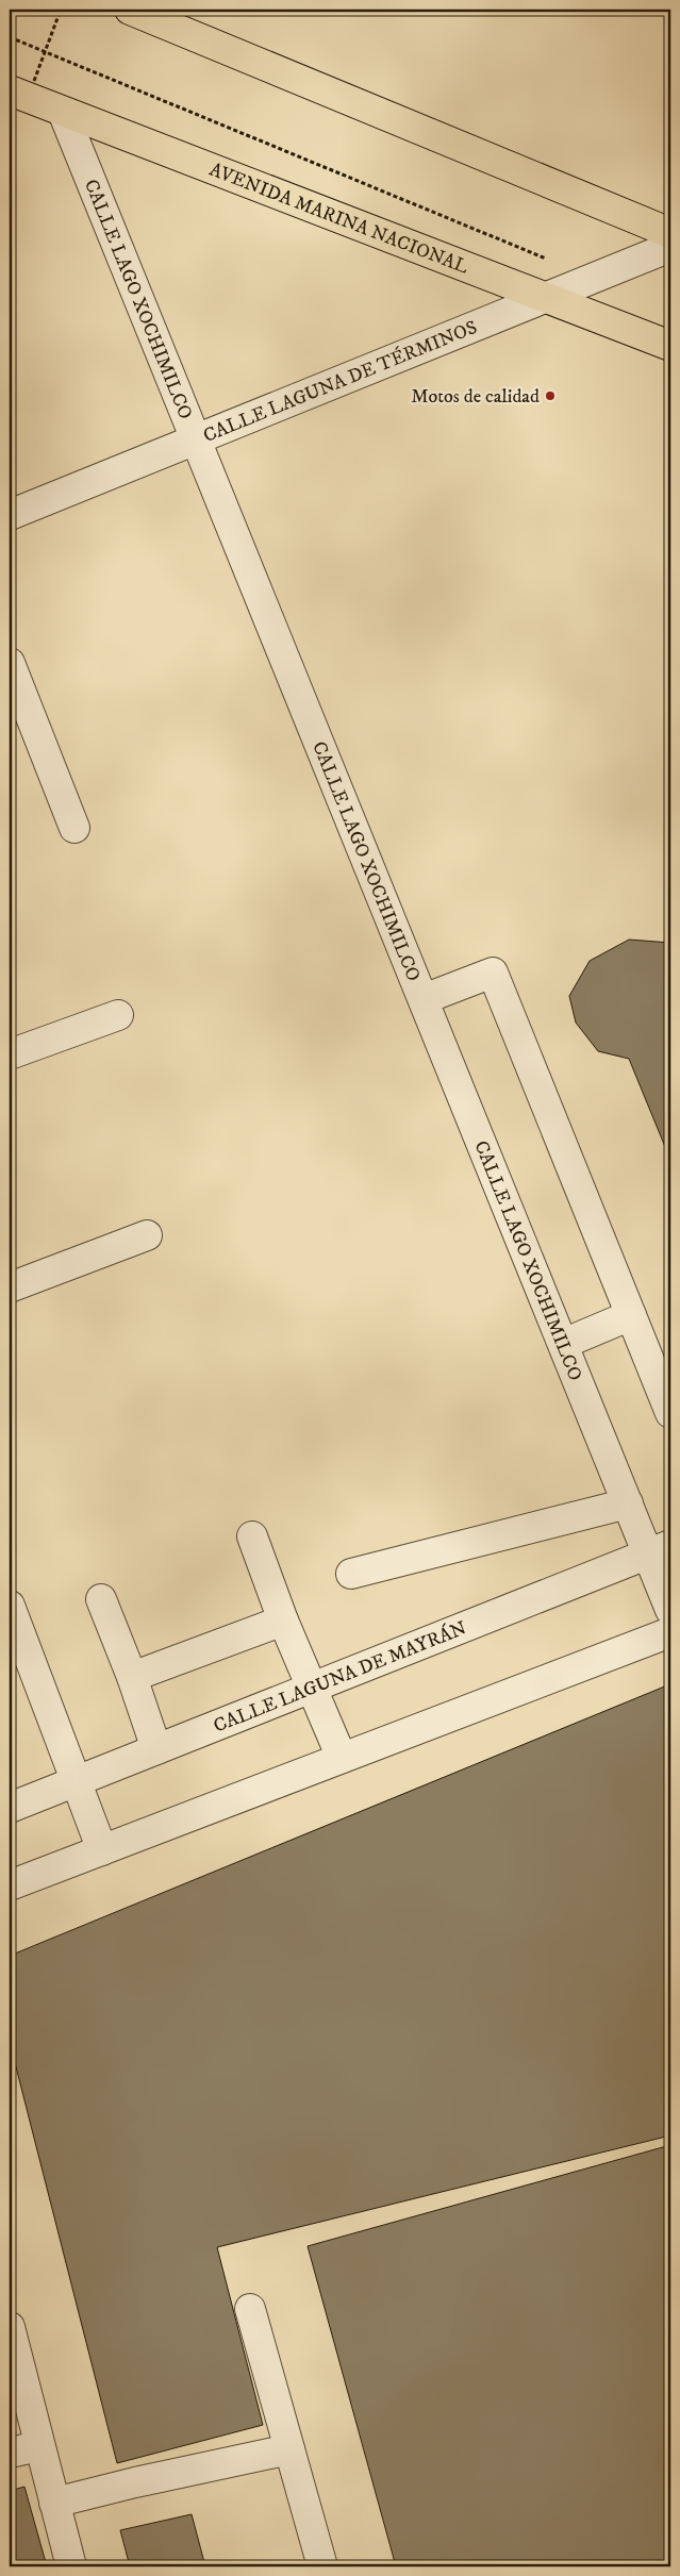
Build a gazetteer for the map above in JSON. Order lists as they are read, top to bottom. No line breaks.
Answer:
{"streets":{"main road":["AVENIDA MARINA NACIONAL"],"street":["CALLE LAGO XOCHIMILCO","CALLE LAGUNA DE TÉRMINOS","CALLE LAGUNA DE MAYRÁN"]},"crossings":[["AVENIDA MARINA NACIONAL","CALLE LAGO XOCHIMILCO"],["AVENIDA MARINA NACIONAL","CALLE LAGUNA DE TÉRMINOS"],["CALLE LAGO XOCHIMILCO","CALLE LAGUNA DE TÉRMINOS"],["CALLE LAGO XOCHIMILCO","CALLE LAGUNA DE MAYRÁN"]],"places":["Motos de calidad"]}
